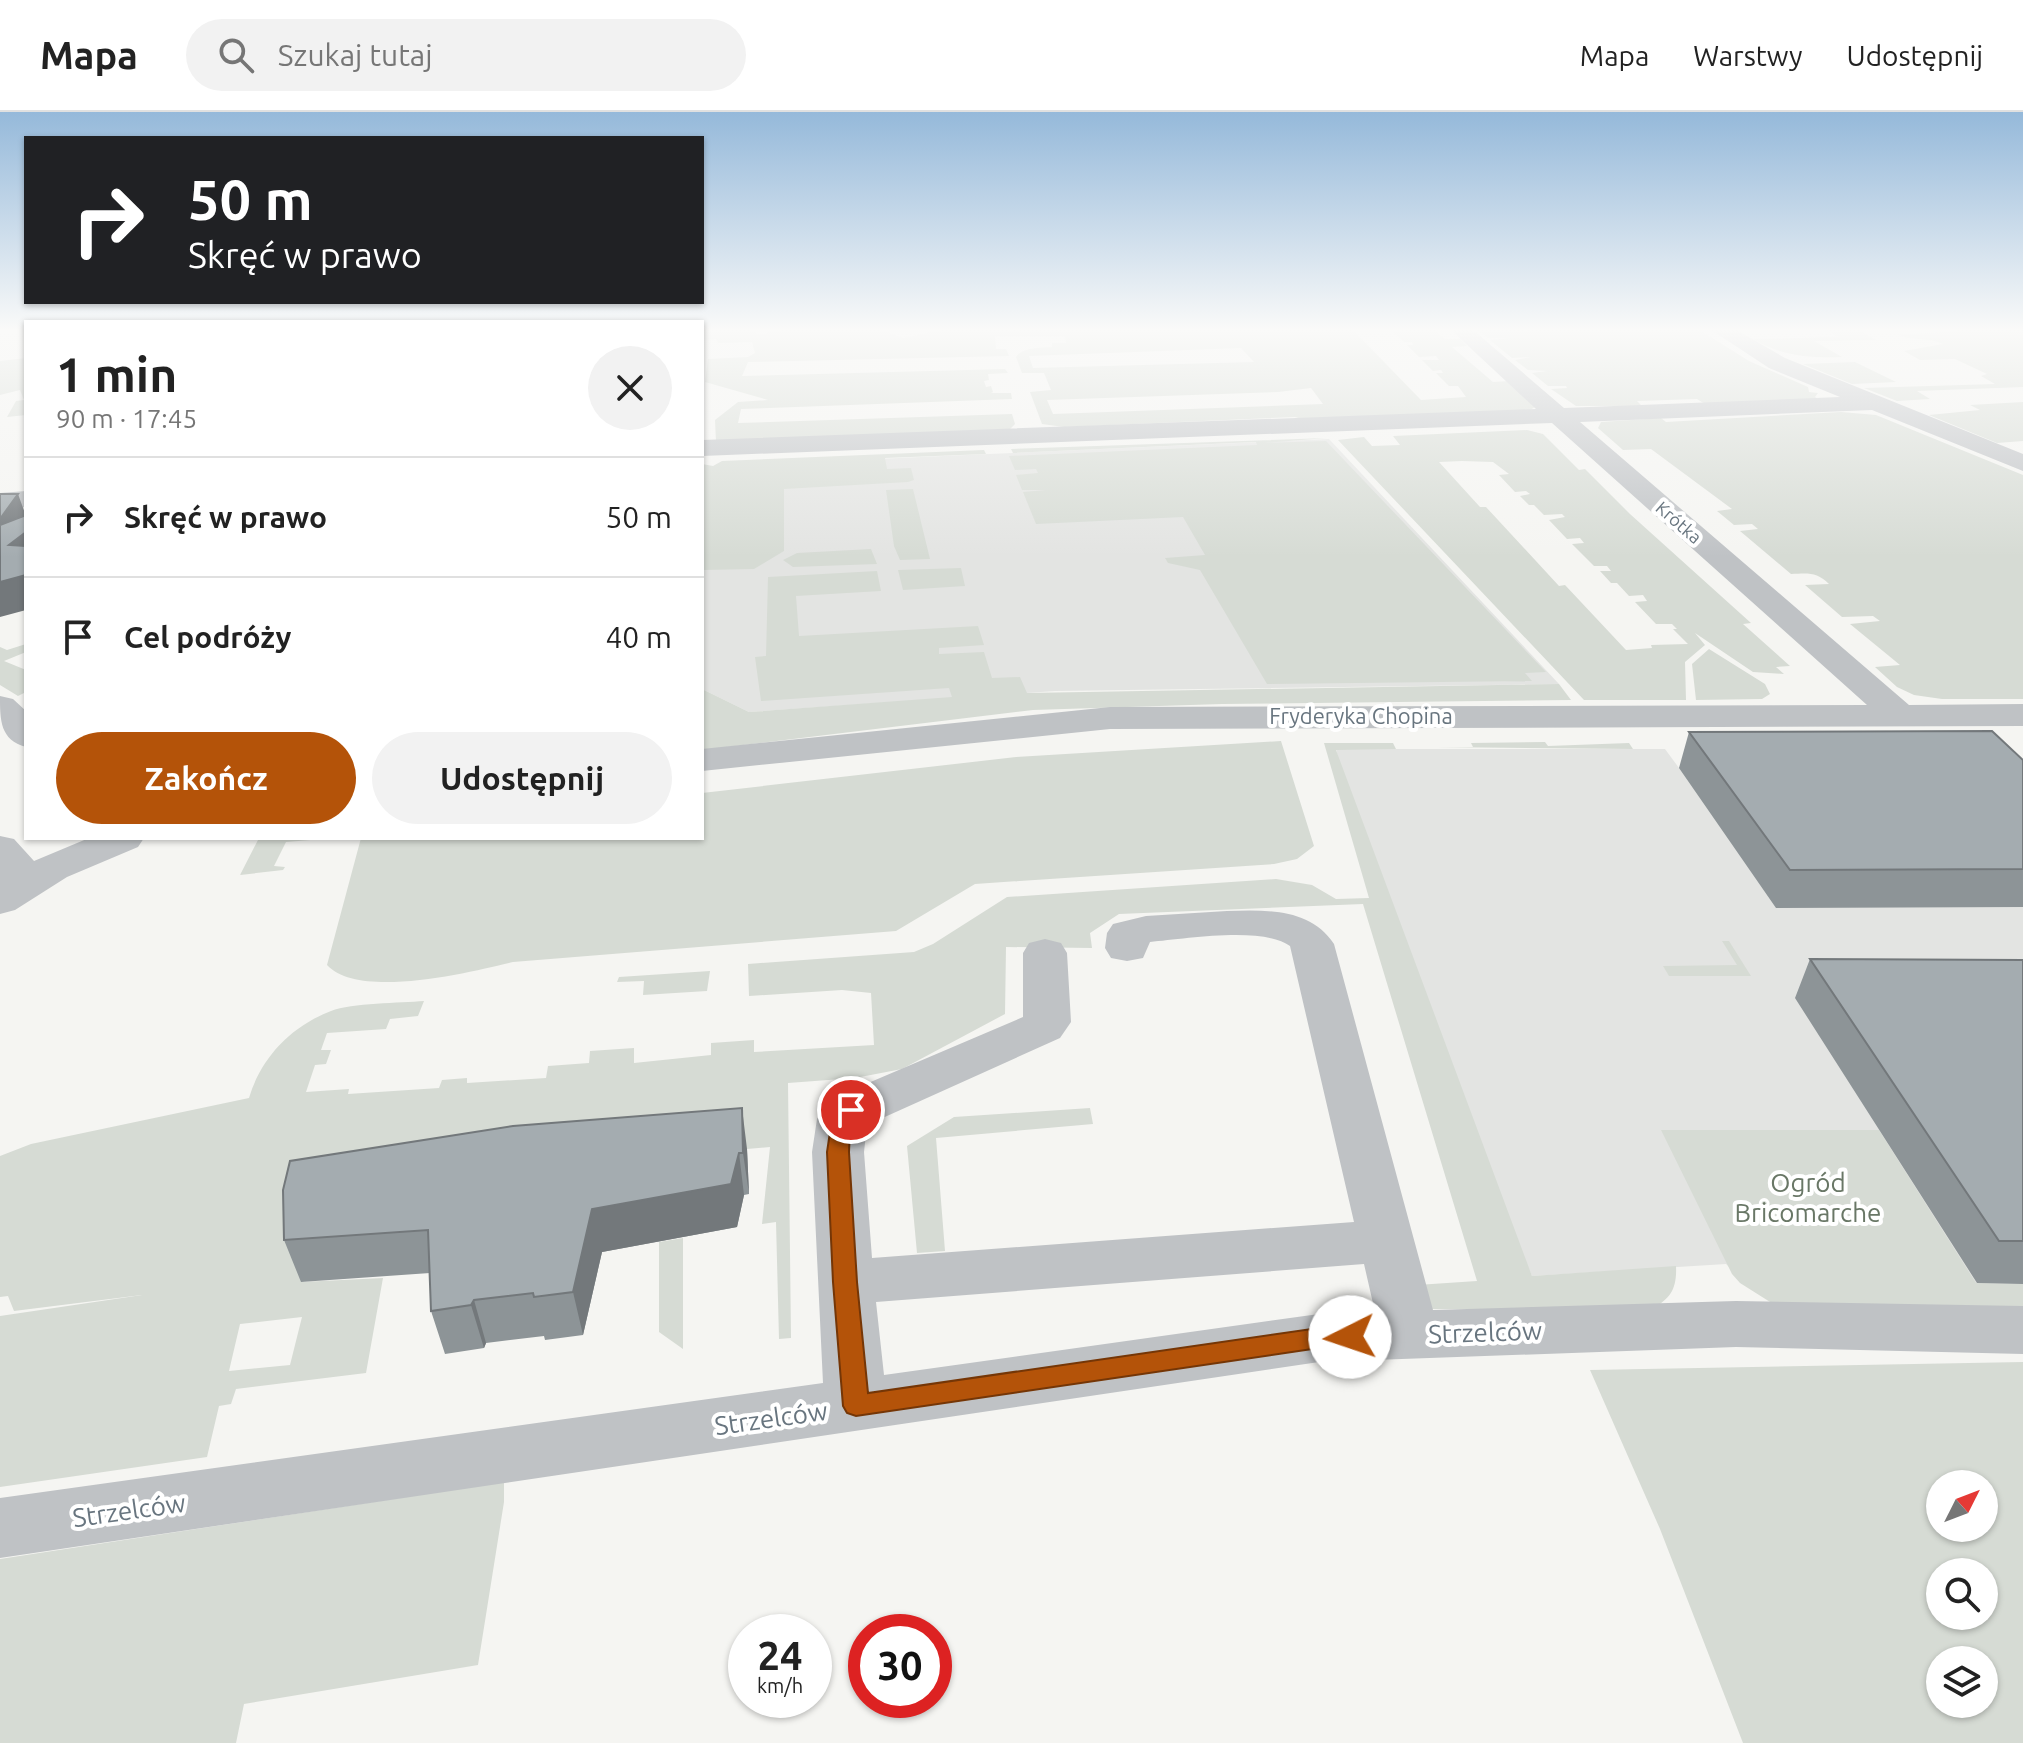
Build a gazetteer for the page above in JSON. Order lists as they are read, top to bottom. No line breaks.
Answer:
{"streets":{"street":["Krótka","Fryderyka Chopina","Strzelców"]},"crossings":[["Krótka","Fryderyka Chopina"]],"parks":["Ogród Bricomarche"],"north":"top right","page":{"header":"Mapa","search":"Szukaj tutaj","nav":["Mapa","Warstwy","Udostępnij"],"turn":["50 m","Skręć w prawo"],"heading":["1 min","90 m · 17:45"],"list":[{"name":"Skręć w prawo","value":"50 m"},{"name":"Cel podróży","value":"40 m"}],"buttons":["Zakończ","Udostępnij"],"speed":"24 km/h","limit":"30"}}
